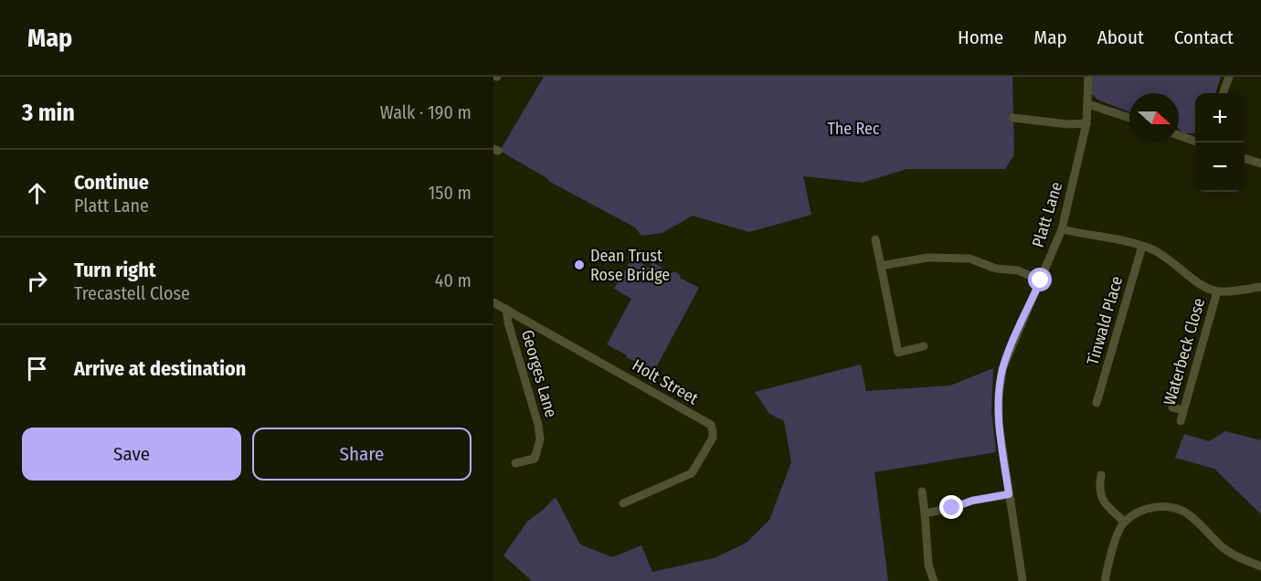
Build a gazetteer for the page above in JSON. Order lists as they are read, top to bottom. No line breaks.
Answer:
{"streets":{"street":["Platt Lane","Tinwald Place","Waterbeck Close","Georges Lane","Holt Street"]},"crossings":[["Georges Lane","Holt Street"]],"parks":["The Rec"],"places":["Dean Trust Rose Bridge"],"north":"right","page":{"header":"Map","nav":["Home","Map","About","Contact"],"heading":["3 min","Walk · 190 m"],"map_buttons":["+","−"],"list":[["Continue","Platt Lane","150 m"],["Turn right","Trecastell Close","40 m"],"Arrive at destination"],"buttons":["Save","Share"]}}
